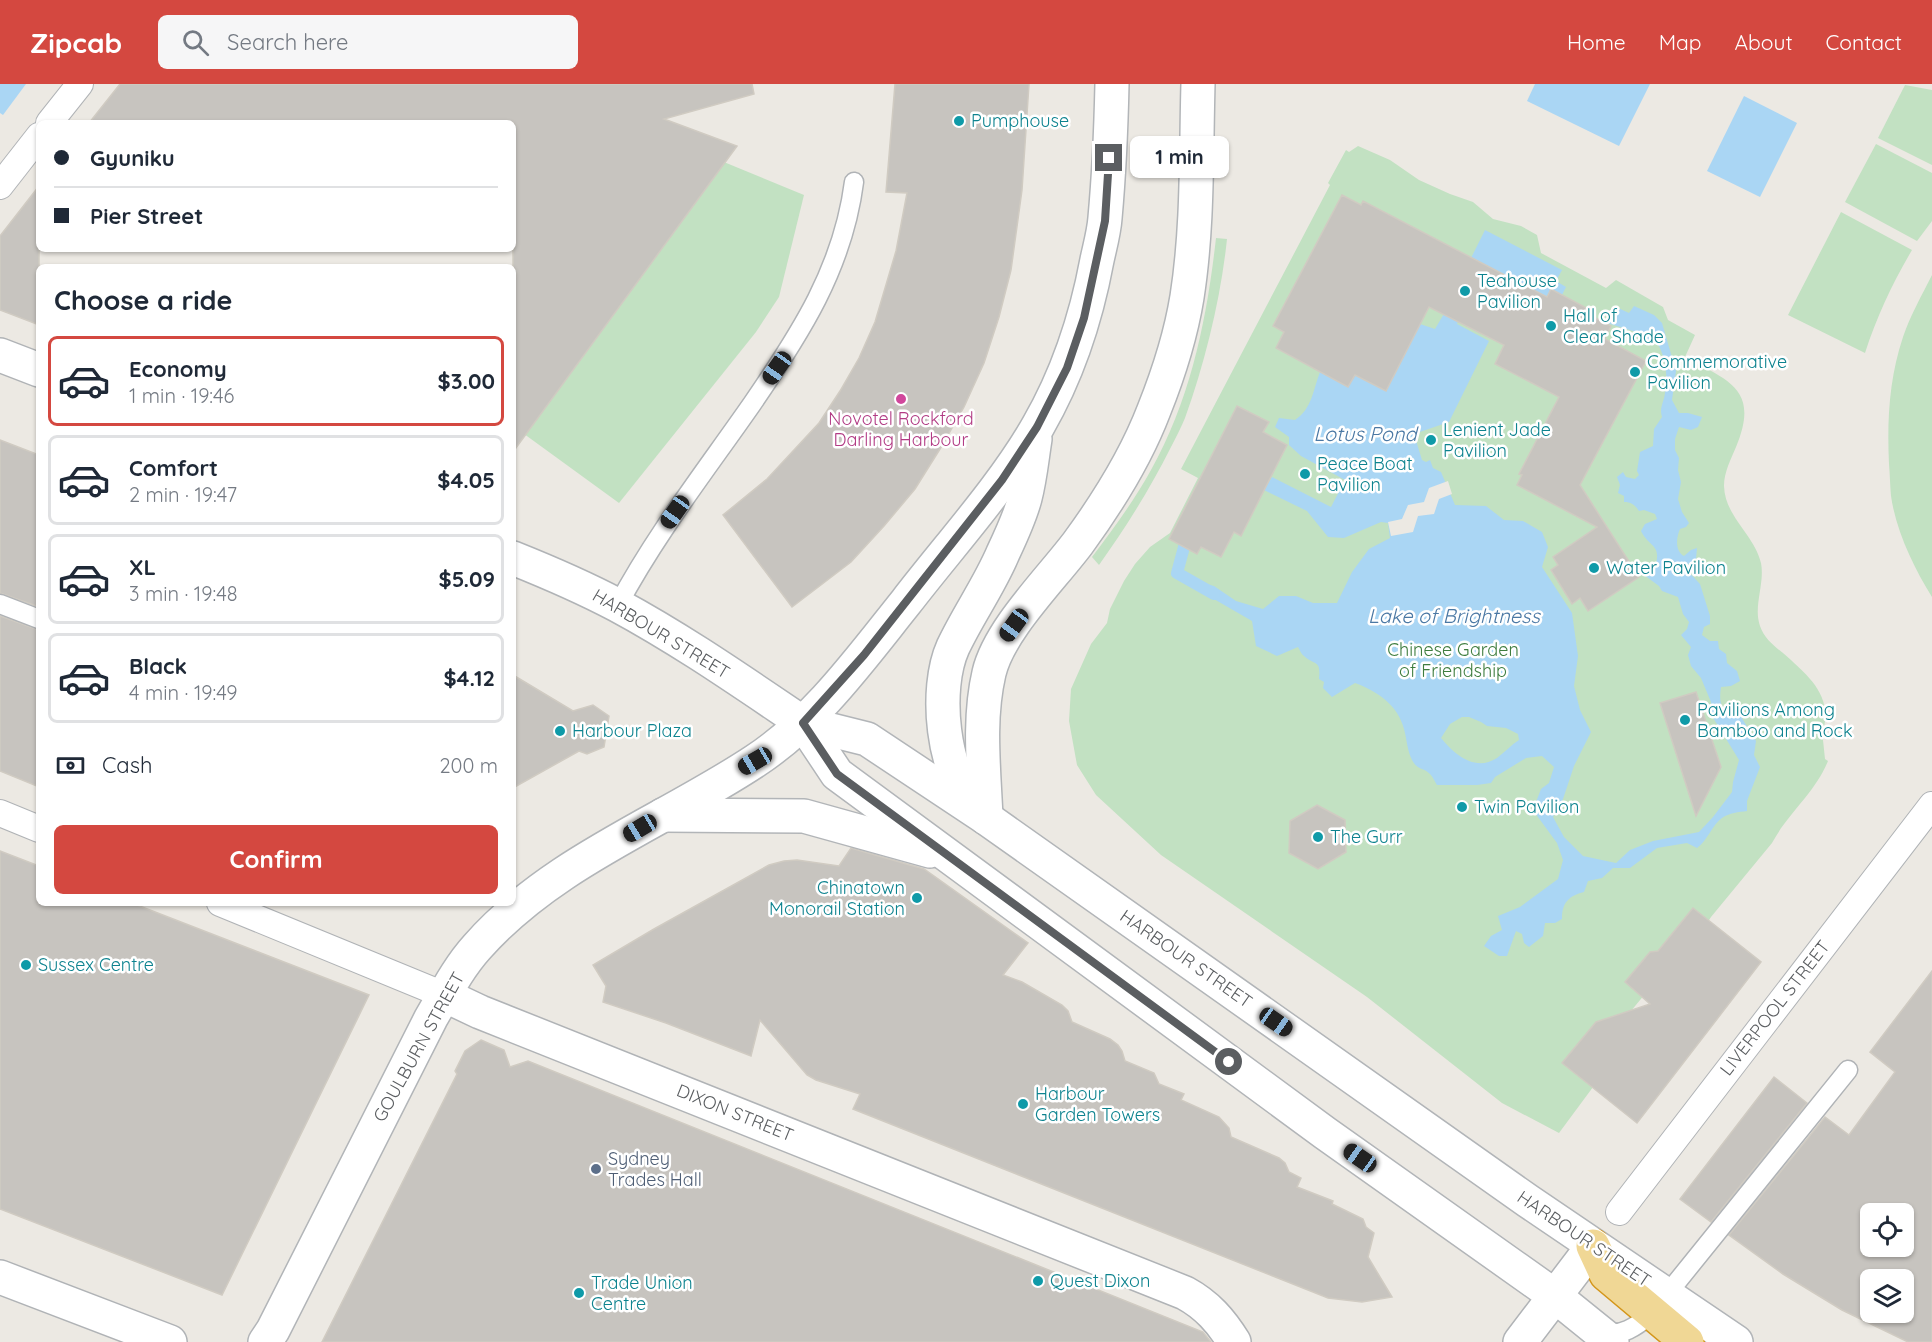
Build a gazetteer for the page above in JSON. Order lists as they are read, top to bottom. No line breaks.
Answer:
{"streets":{"main road":["HARBOUR STREET","GOULBURN STREET","DIXON STREET"],"street":["LIVERPOOL STREET"]},"crossings":[["HARBOUR STREET","GOULBURN STREET"],["GOULBURN STREET","DIXON STREET"]],"water":["Lotus Pond","Lake of Brightness"],"parks":["Chinese Garden of Friendship"],"places":["Pumphouse","Teahouse Pavilion","Hall of Clear Shade","Commemorative Pavilion","Novotel Rockford Darling Harbour","Lenient Jade Pavilion","Peace Boat Pavilion","Water Pavilion","Pavilions Among Bamboo and Rock","Harbour Plaza","Twin Pavilion","The Gurr","Chinatown Monorail Station","Sussex Centre","Harbour Garden Towers","Sydney Trades Hall","Quest Dixon","Trade Union Centre"],"page":{"header":"Zipcab","search":"Search here","nav":["Home","Map","About","Contact"],"banner":["Gyuniku","Pier Street"],"bubble":"1 min","heading":"Choose a ride","list":[{"name":"Economy","note":"1 min · 19:46","value":"$3.00"},{"name":"Comfort","note":"2 min · 19:47","value":"$4.05"},{"name":"XL","note":"3 min · 19:48","value":"$5.09"},{"name":"Black","note":"4 min · 19:49","value":"$4.12"}],"pay":["Cash","200 m"],"buttons":"Confirm"}}
